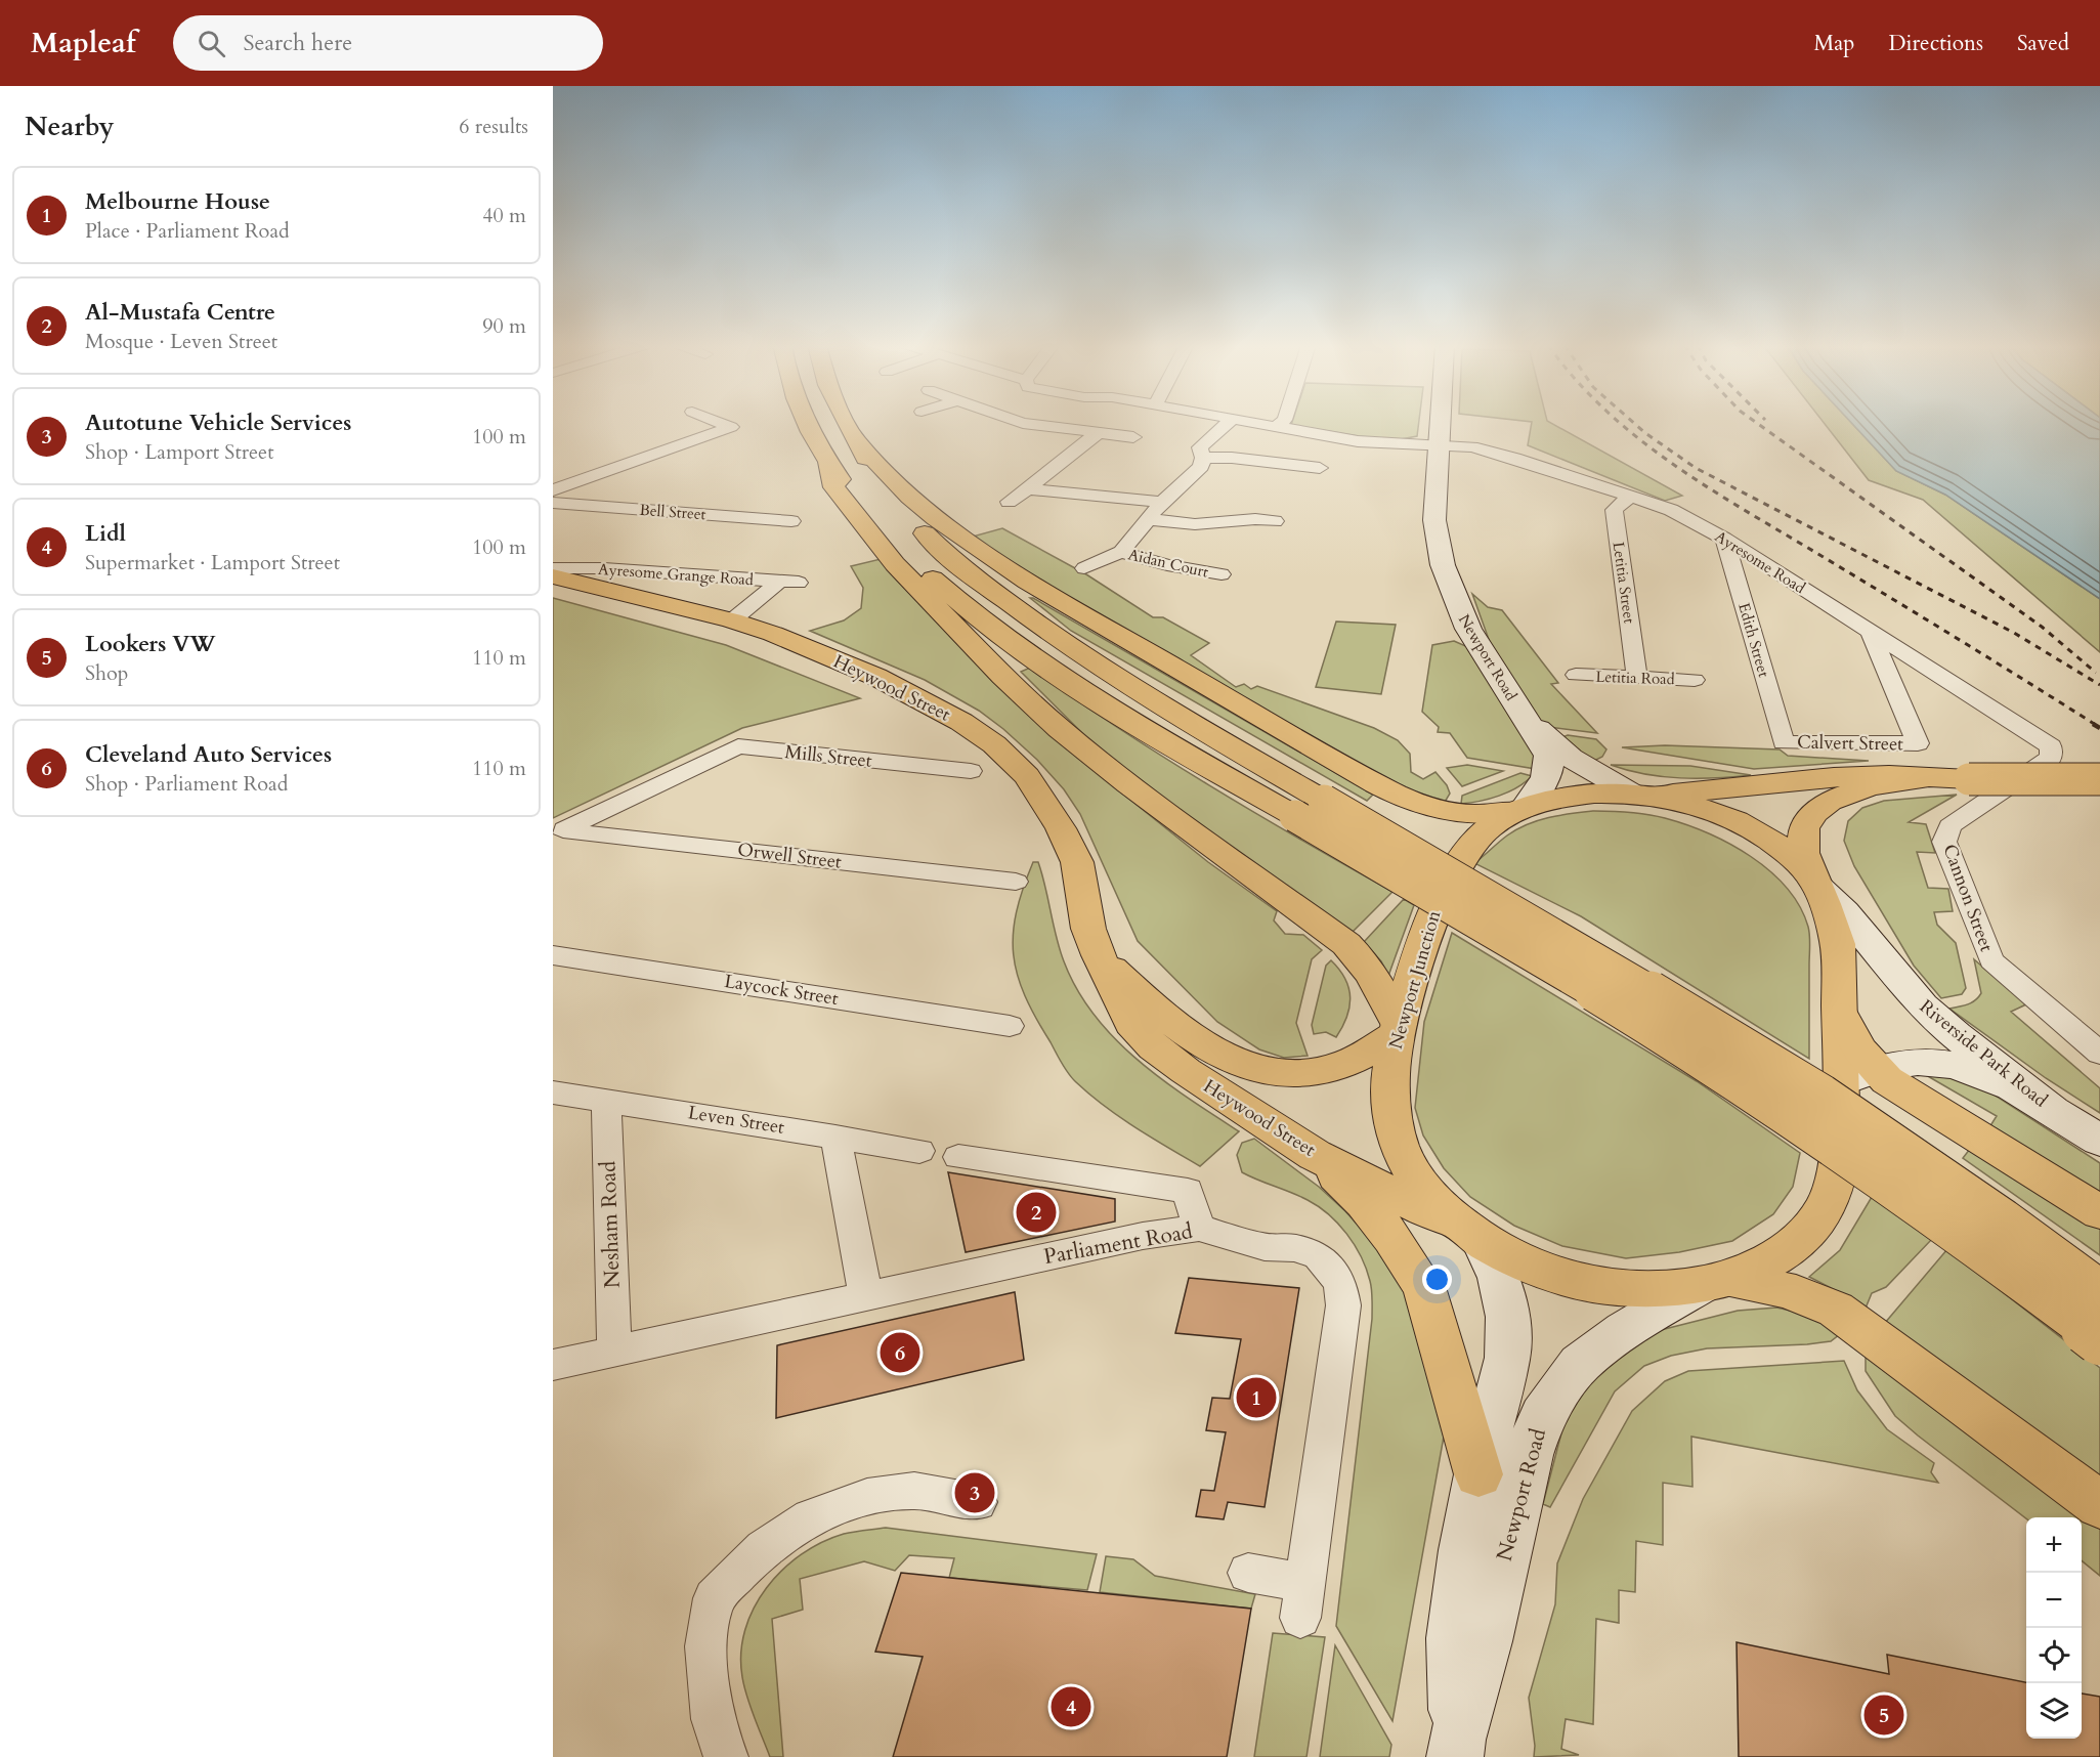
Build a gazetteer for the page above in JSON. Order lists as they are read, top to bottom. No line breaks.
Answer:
{"streets":{"main road":["Newport Road","Heywood Street","Newport Junction","Riverside Park Road"],"street":["Bell Street","Ayresome Road","Aidan Court","Ayresome Grange Road","Letitia Street","Edith Street","Letitia Road","Calvert Street","Mills Street","Orwell Street","Cannon Street","Laycock Street","Leven Street","Nesham Road","Parliament Road"]},"crossings":[["Ayresome Road","Letitia Street"],["Ayresome Road","Edith Street"],["Ayresome Road","Newport Road"],["Ayresome Road","Calvert Street"],["Ayresome Road","Cannon Street"],["Ayresome Grange Road","Heywood Street"],["Letitia Street","Letitia Road"],["Edith Street","Calvert Street"],["Newport Road","Heywood Street"],["Newport Road","Newport Junction"],["Heywood Street","Newport Junction"],["Mills Street","Orwell Street"],["Newport Junction","Riverside Park Road"],["Leven Street","Nesham Road"],["Nesham Road","Parliament Road"]],"page":{"header":"Mapleaf","search":"Search here","nav":["Map","Directions","Saved"],"heading":["Nearby","6 results"],"list":[{"mark":"1","name":"Melbourne House","note":"Place · Parliament Road","value":"40 m"},{"mark":"2","name":"Al-Mustafa Centre","note":"Mosque · Leven Street","value":"90 m"},{"mark":"3","name":"Autotune Vehicle Services","note":"Shop · Lamport Street","value":"100 m"},{"mark":"4","name":"Lidl","note":"Supermarket · Lamport Street","value":"100 m"},{"mark":"5","name":"Lookers VW","note":"Shop","value":"110 m"},{"mark":"6","name":"Cleveland Auto Services","note":"Shop · Parliament Road","value":"110 m"}],"pins":["2","6","1","3","4","5"],"map_buttons":["+","−"]}}
